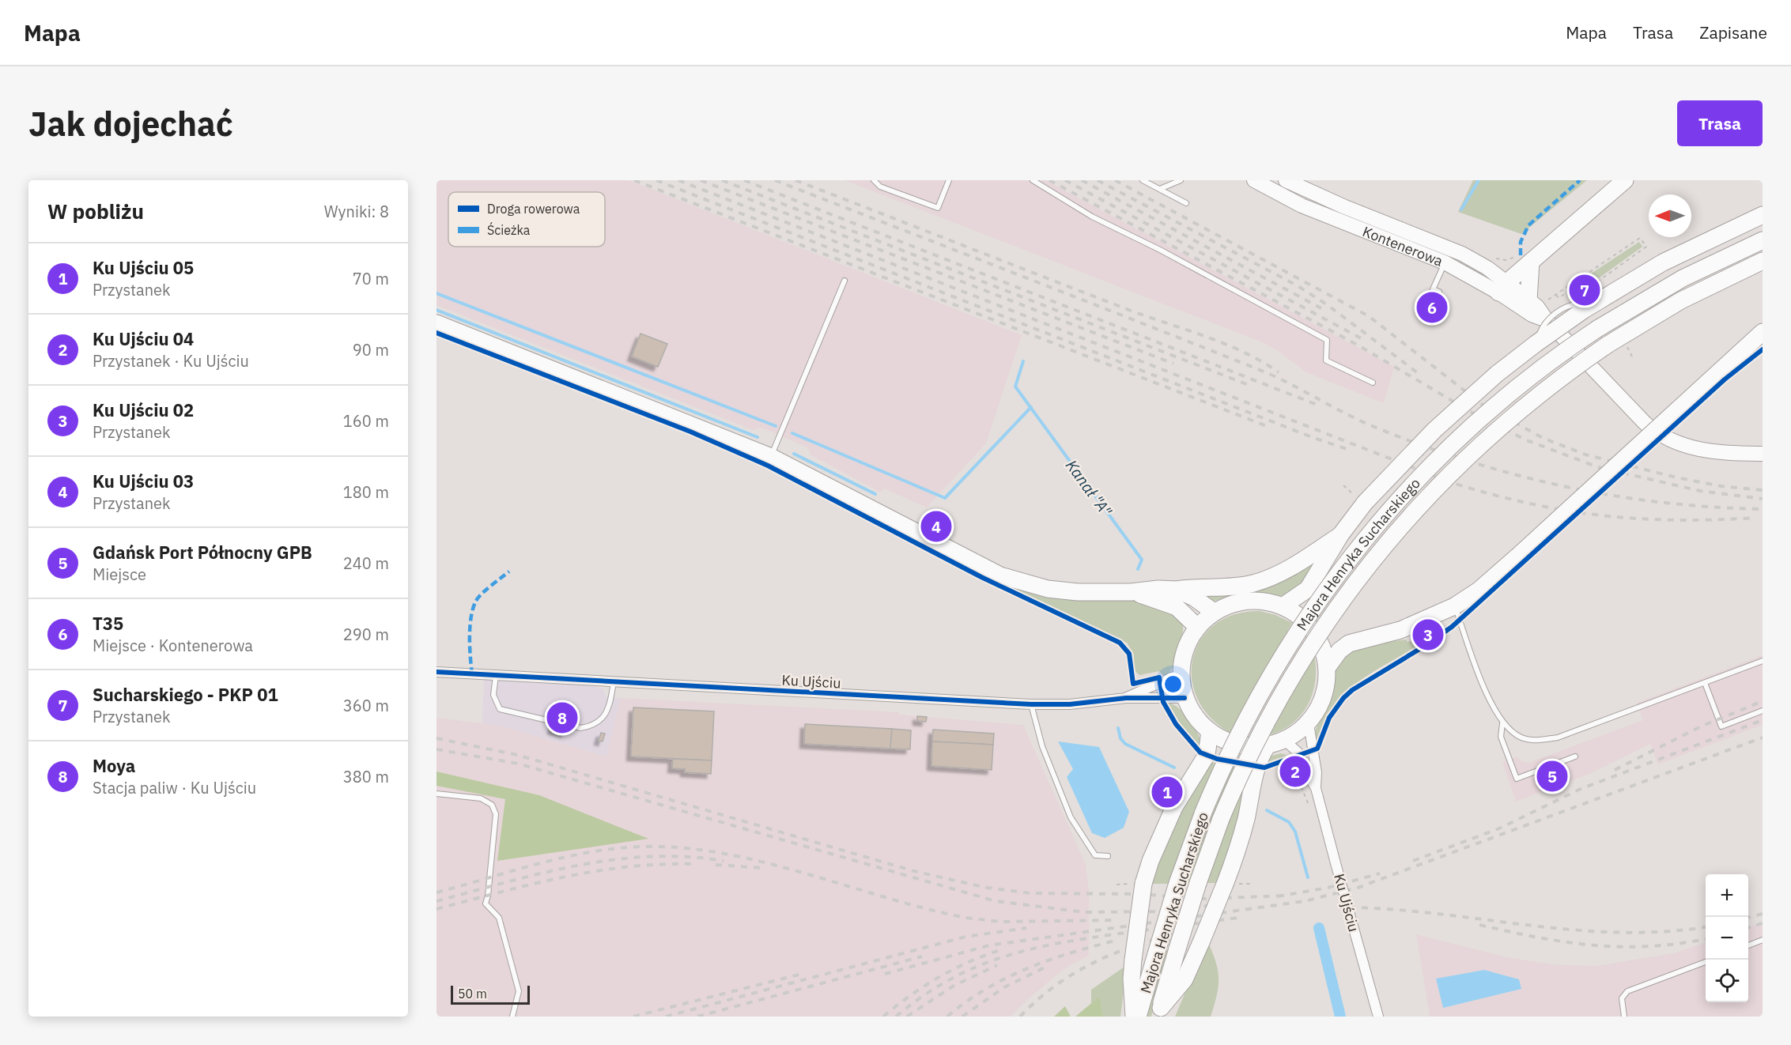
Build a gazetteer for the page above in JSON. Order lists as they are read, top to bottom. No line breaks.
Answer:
{"streets":{"highway":["Majora Henryka Sucharskiego"],"main road":["Kontenerowa"],"street":["Ku Ujściu"]},"water":["Kanał \"A\""],"legend":["Droga rowerowa","Ścieżka"],"scale_bar":"50 m","north":"left","page":{"header":"Mapa","nav":["Mapa","Trasa","Zapisane"],"buttons":"Trasa","title":"Jak dojechać","heading":["W pobliżu","Wyniki: 8"],"list":[{"mark":"1","name":"Ku Ujściu 05","note":"Przystanek","value":"70 m"},{"mark":"2","name":"Ku Ujściu 04","note":"Przystanek · Ku Ujściu","value":"90 m"},{"mark":"3","name":"Ku Ujściu 02","note":"Przystanek","value":"160 m"},{"mark":"4","name":"Ku Ujściu 03","note":"Przystanek","value":"180 m"},{"mark":"5","name":"Gdańsk Port Północny GPB","note":"Miejsce","value":"240 m"},{"mark":"6","name":"T35","note":"Miejsce · Kontenerowa","value":"290 m"},{"mark":"7","name":"Sucharskiego - PKP 01","note":"Przystanek","value":"360 m"},{"mark":"8","name":"Moya","note":"Stacja paliw · Ku Ujściu","value":"380 m"}],"pins":["7","6","4","3","8","2","5","1"],"map_buttons":["+","−"],"scale":"50 m"}}
